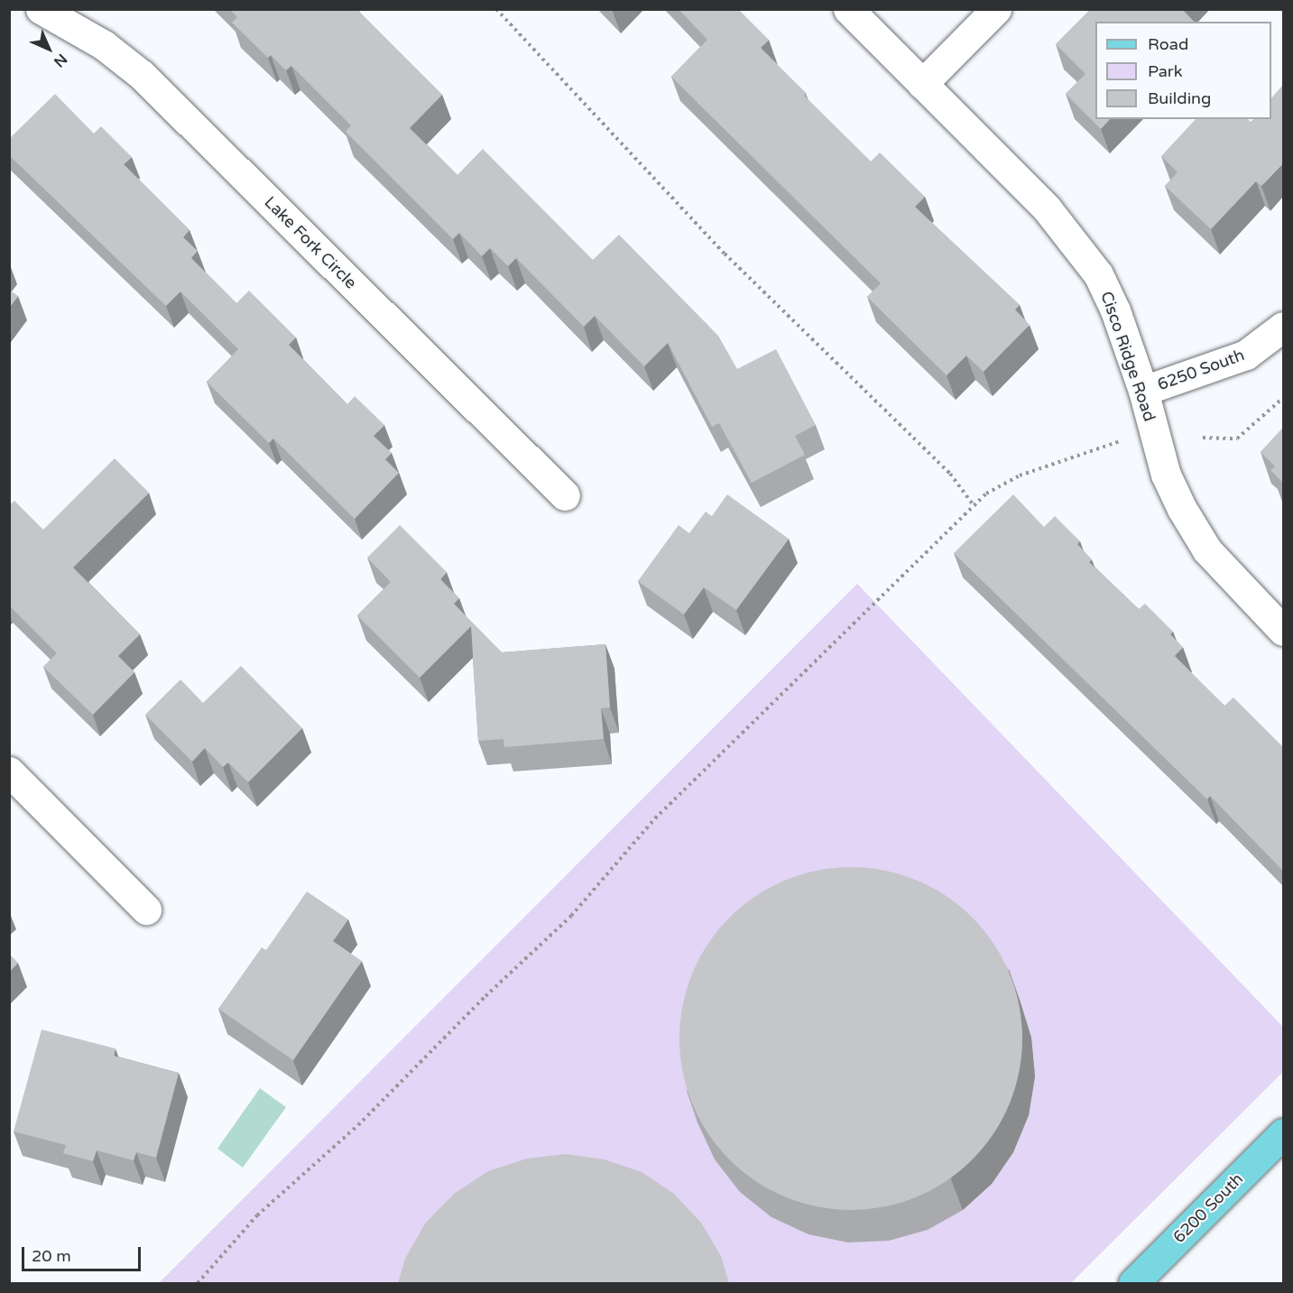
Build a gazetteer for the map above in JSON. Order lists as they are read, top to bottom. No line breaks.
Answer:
{"streets":{"main road":["6200 South"],"street":["Lake Fork Circle","Cisco Ridge Road","6250 South"]},"crossings":[["Cisco Ridge Road","6250 South"]],"legend":["Road","Park","Building"],"scale_bar":"20 m","north":"bottom right"}
